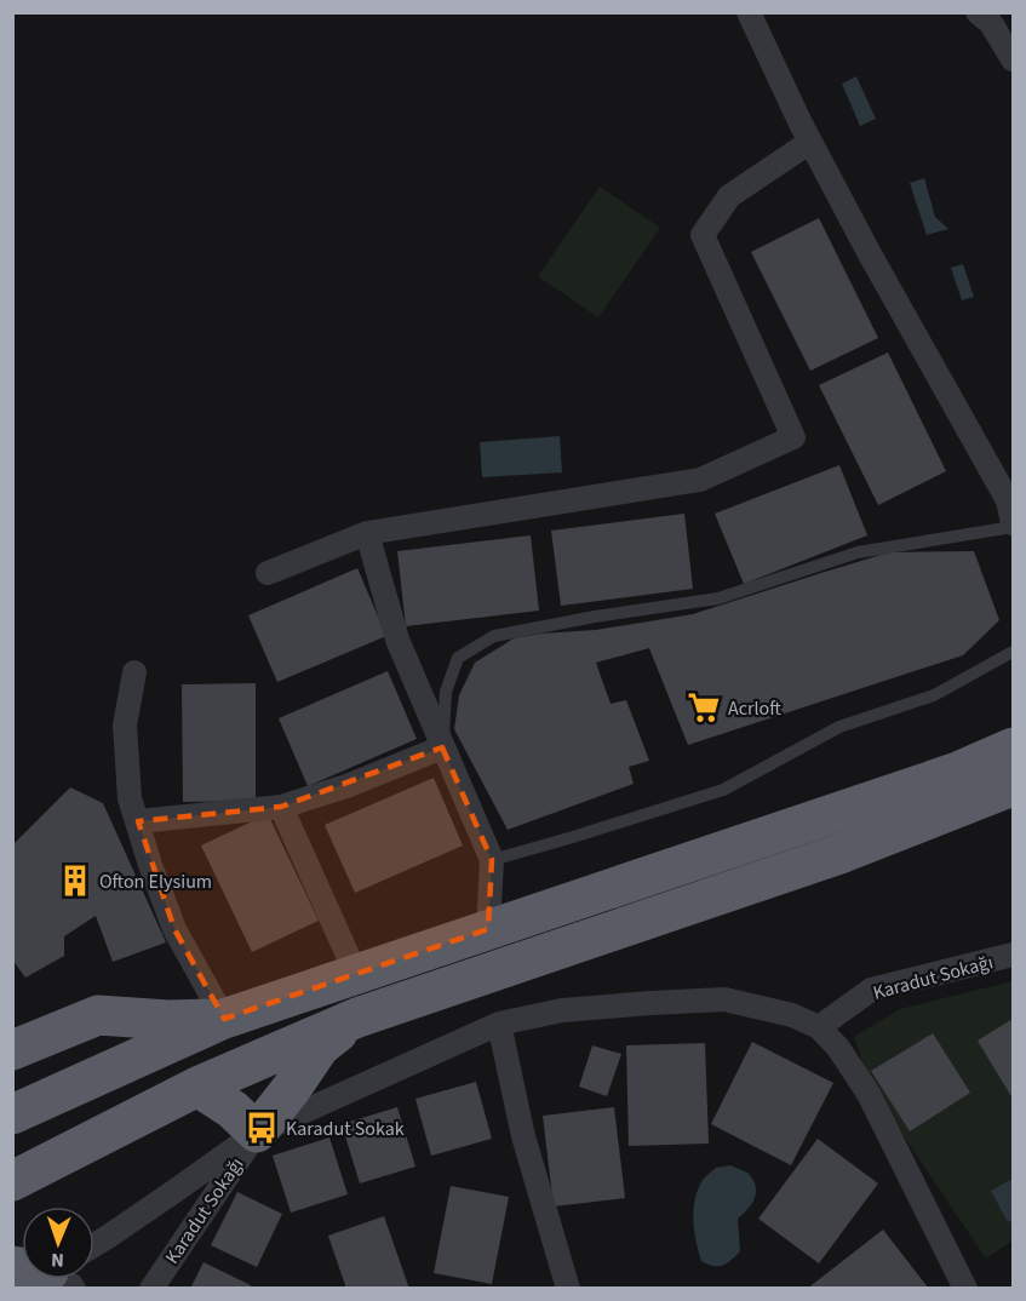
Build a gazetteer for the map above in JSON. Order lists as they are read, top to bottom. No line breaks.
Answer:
{"streets":{"street":["Karadut Sokağı"]},"places":{"supermarket":["Acrloft"],"building":["Ofton Elysium"],"bus stop":["Karadut Sokak"]},"north":"bottom"}
